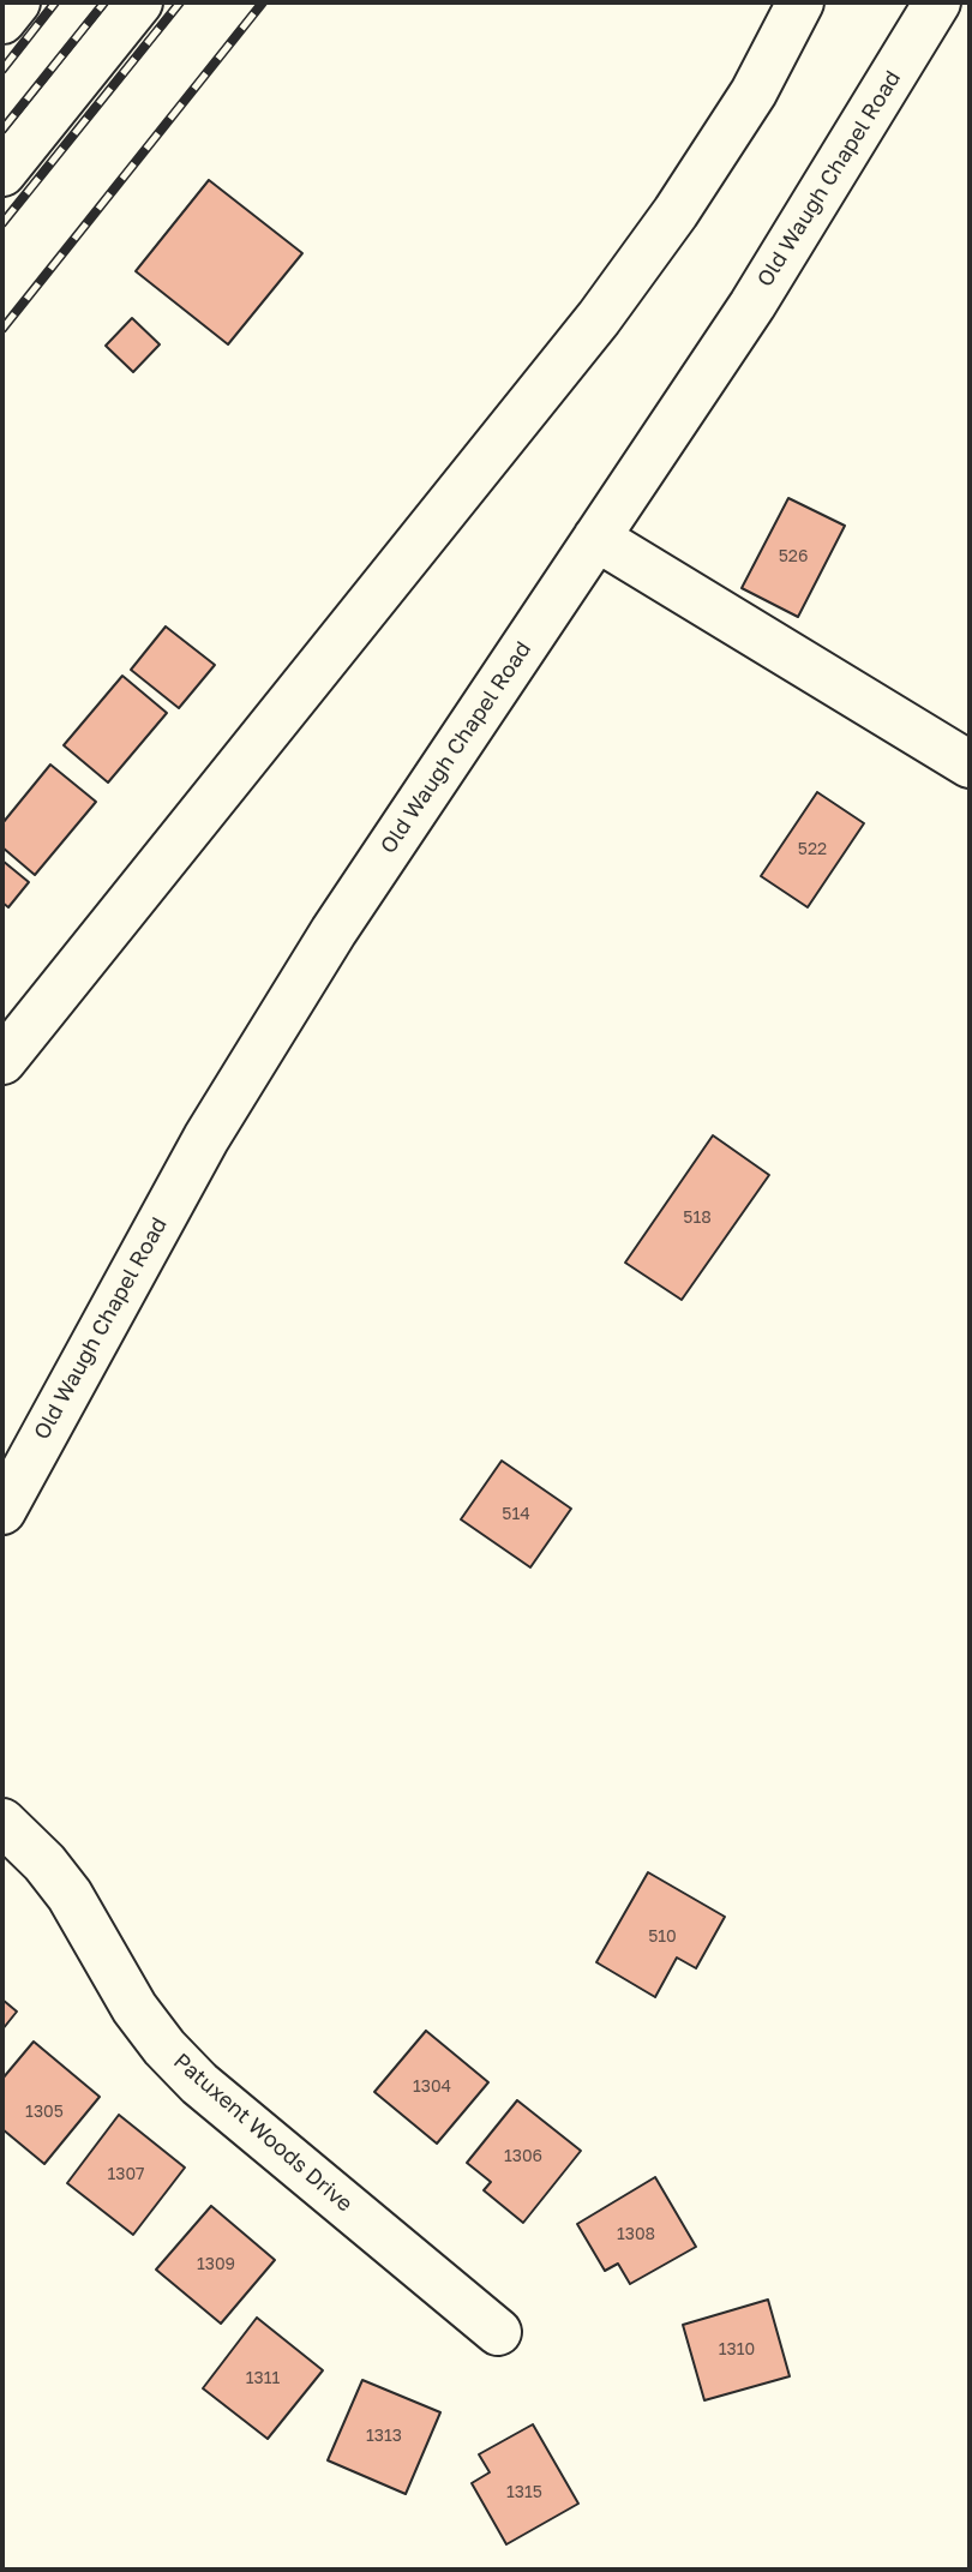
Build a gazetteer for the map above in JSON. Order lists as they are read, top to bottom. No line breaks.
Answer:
{"streets":{"street":["Old Waugh Chapel Road","Patuxent Woods Drive"]},"house_numbers":["526","522","518","514","510","1304","1305","1306","1307","1308","1309","1310","1311","1313","1315"]}
